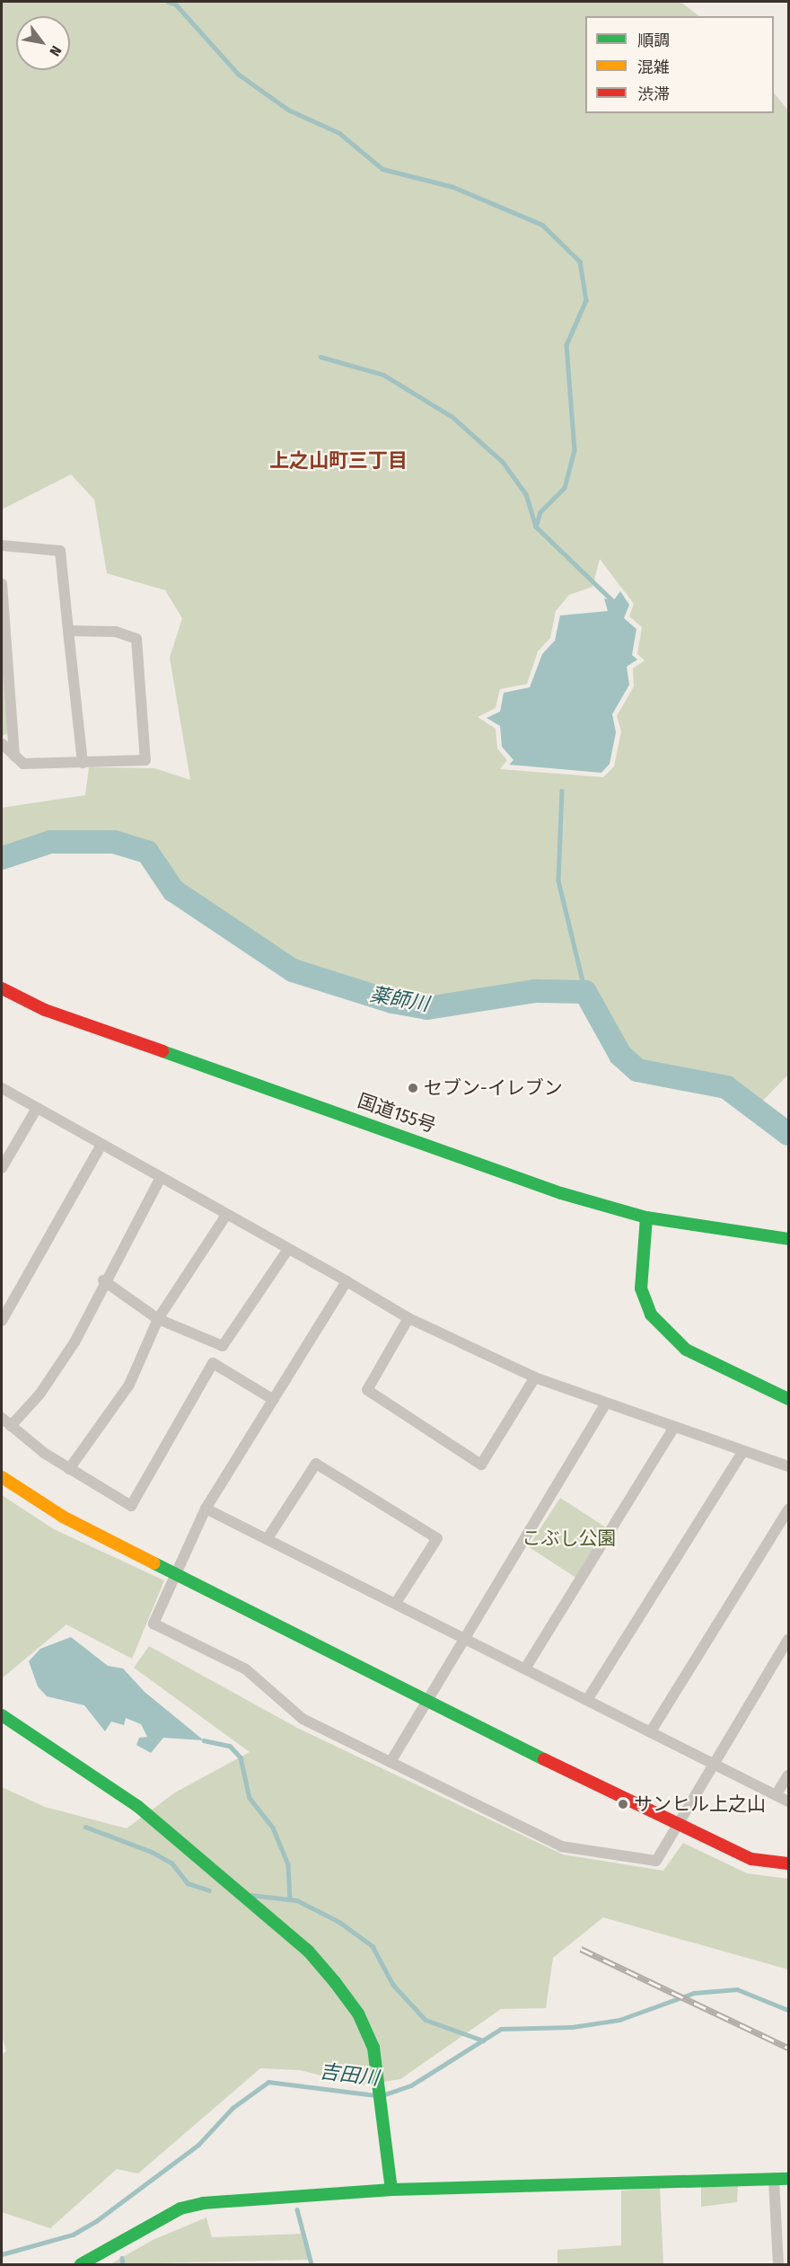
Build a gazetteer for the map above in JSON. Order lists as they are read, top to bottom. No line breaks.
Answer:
{"streets":{"main road":["国道155号"]},"districts":["上之山町三丁目"],"water":["薬師川","吉田川"],"parks":["こぶし公園"],"places":["セブン-イレブン","サンヒル上之山"],"legend":["順調","混雑","渋滞"],"north":"bottom right"}
